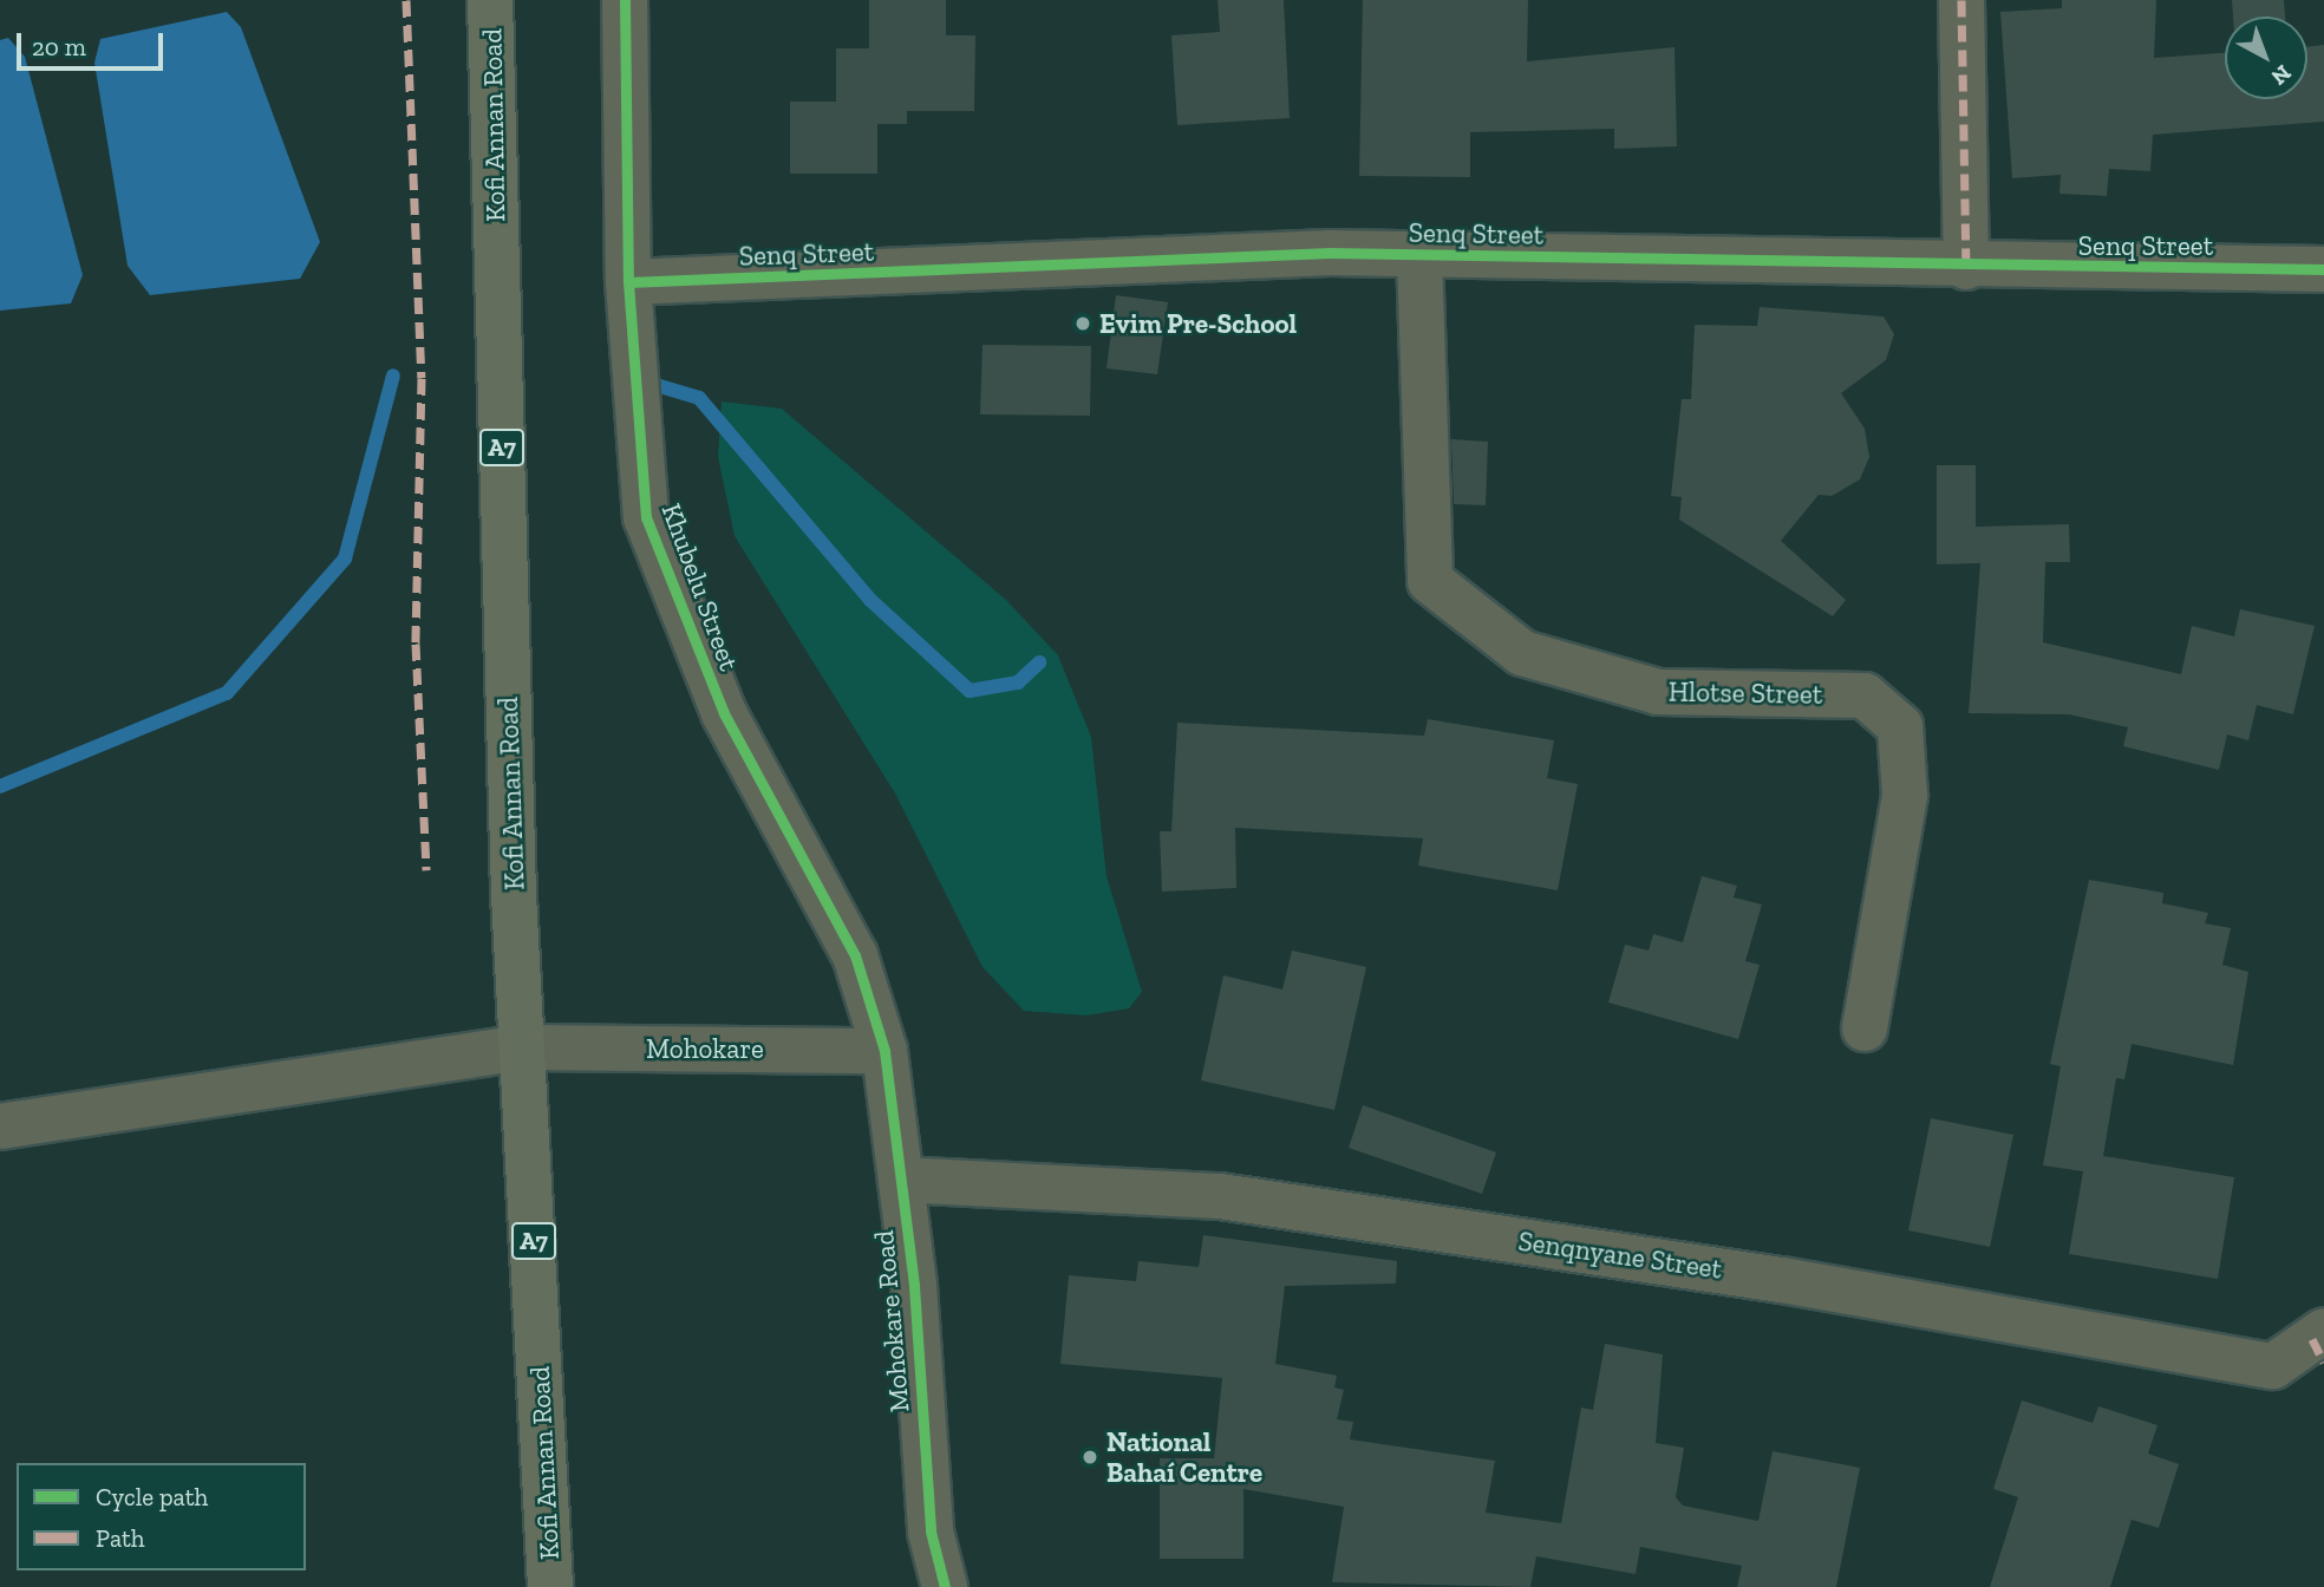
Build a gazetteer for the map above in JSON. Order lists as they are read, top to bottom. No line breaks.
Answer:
{"streets":{"main road":["Kofi Annan Road","A7"],"street":["Senq Street","Khubelu Street","Hlotse Street","Mohokare","Senqnyane Street","Mohokare Road"]},"crossings":[["Kofi Annan Road","Mohokare"],["Senq Street","Khubelu Street"],["Senq Street","Hlotse Street"],["Khubelu Street","Mohokare"],["Khubelu Street","Mohokare Road"],["Mohokare","Mohokare Road"],["Senqnyane Street","Mohokare Road"]],"places":["Evim Pre-School","National Bahaí Centre"],"legend":["Cycle path","Path"],"scale_bar":"20 m","north":"bottom right"}
